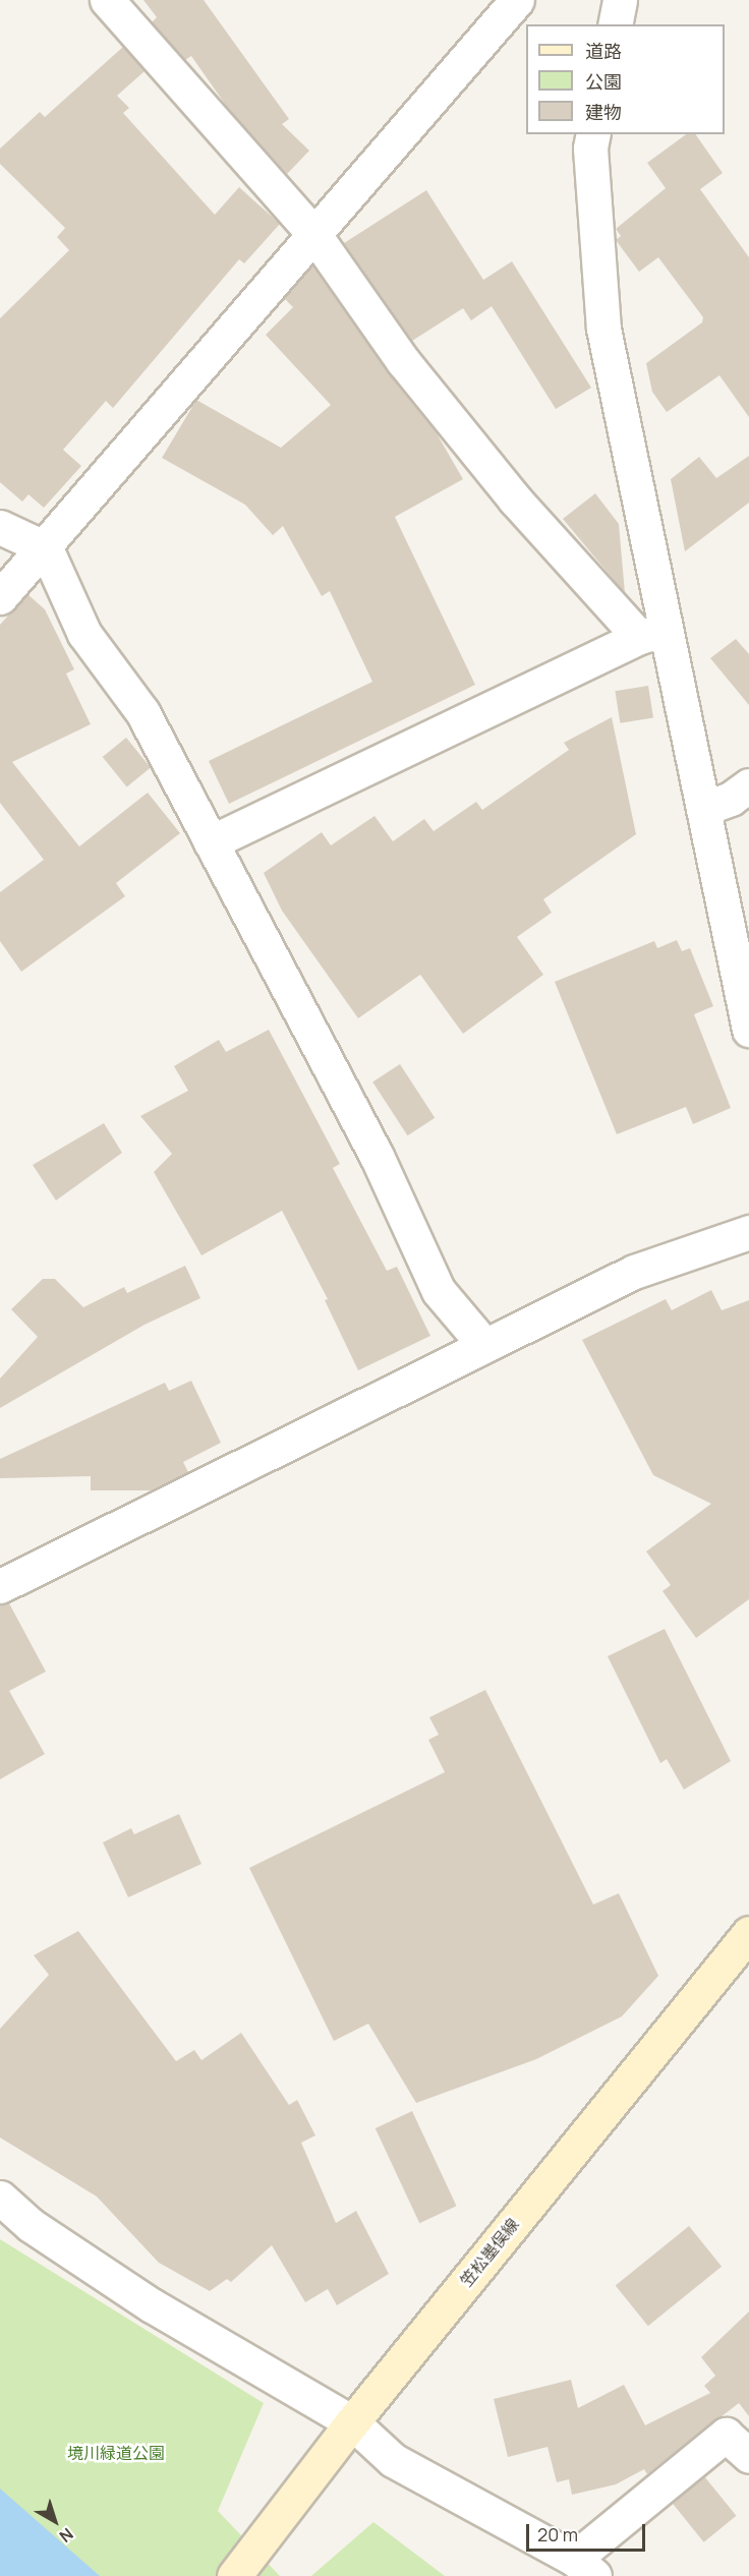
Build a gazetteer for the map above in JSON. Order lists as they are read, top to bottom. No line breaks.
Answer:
{"streets":{"main road":["笠松墨俣線"]},"parks":["境川緑道公園"],"legend":["道路","公園","建物"],"scale_bar":"20 m","north":"bottom right"}
